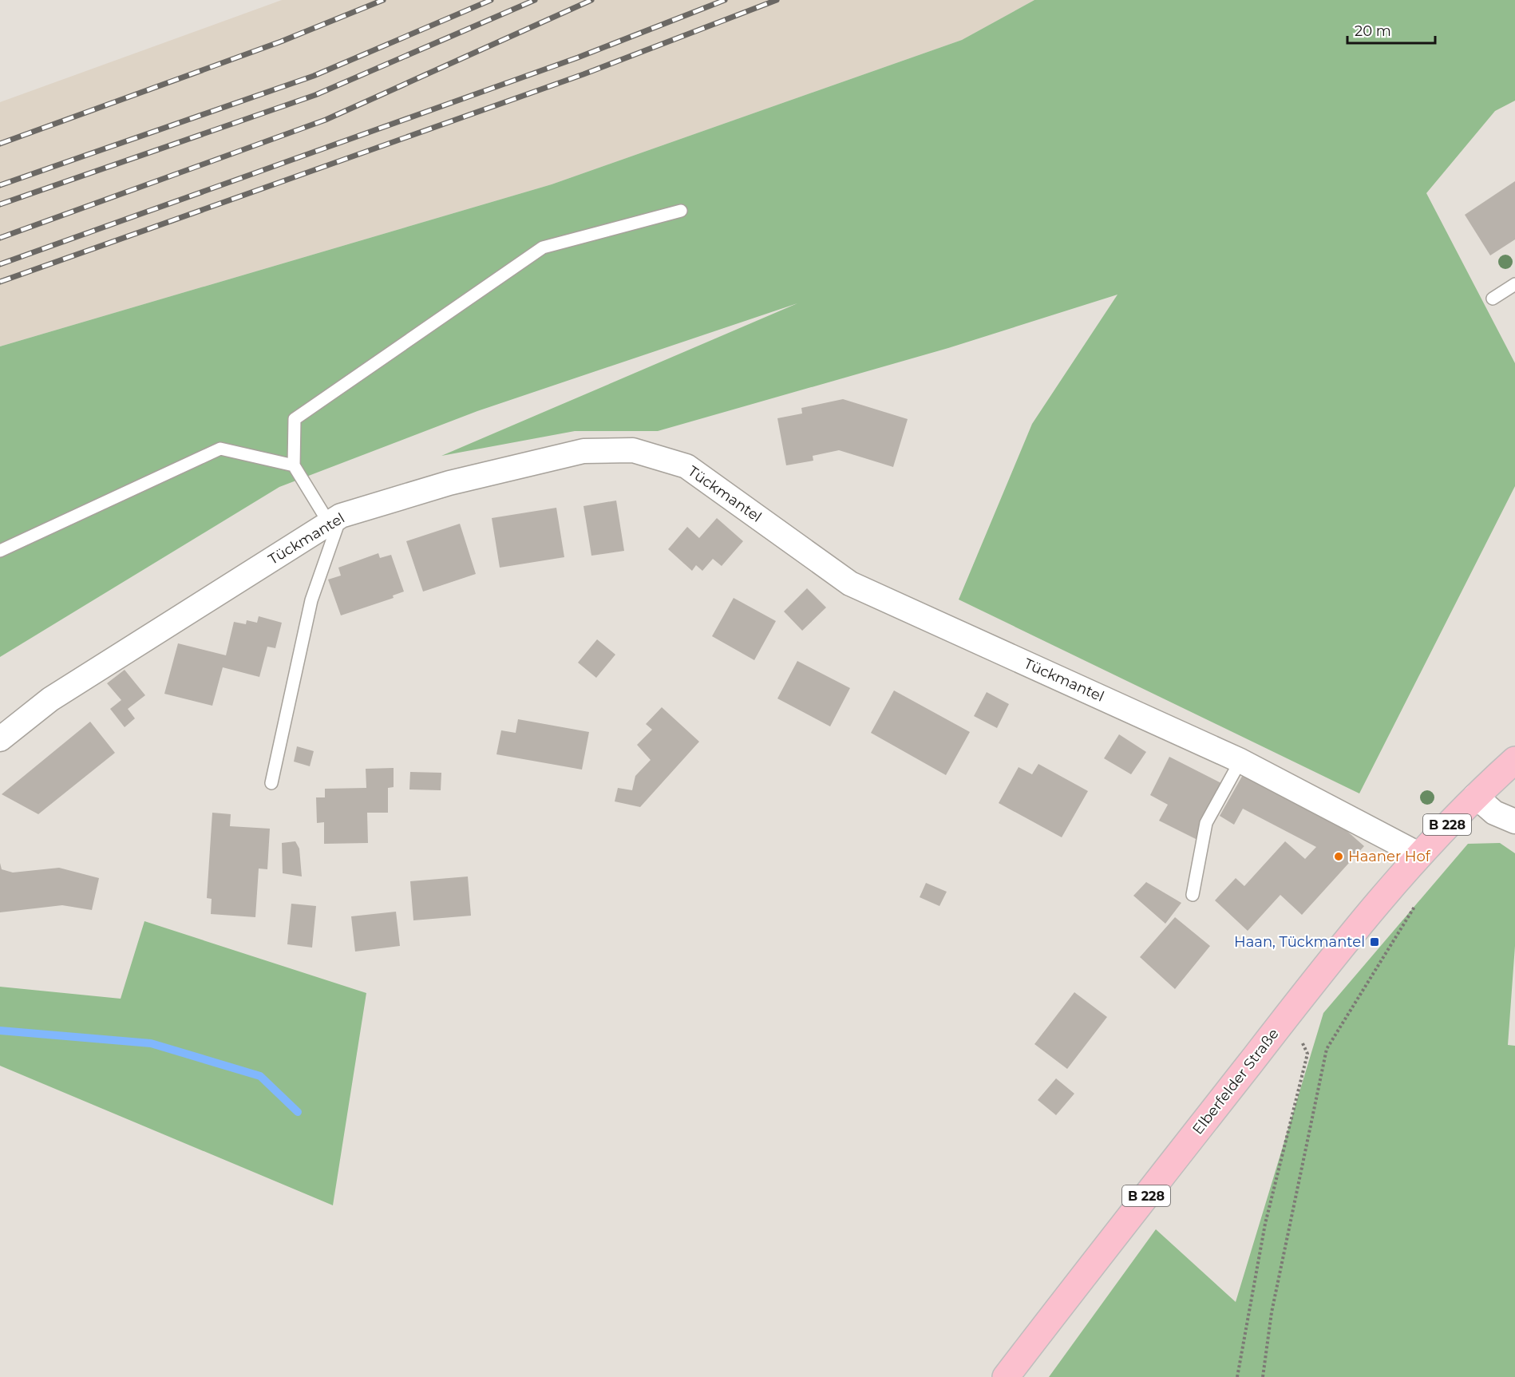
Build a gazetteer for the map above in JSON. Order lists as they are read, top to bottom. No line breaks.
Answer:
{"streets":{"main road":["B 228","Elberfelder Straße"],"street":["Tückmantel"]},"crossings":[["Tückmantel","Elberfelder Straße"],["B 228","Elberfelder Straße"]],"places":{"other":["Haaner Hof"],"transit":["Haan, Tückmantel"]},"scale_bar":"20 m"}
